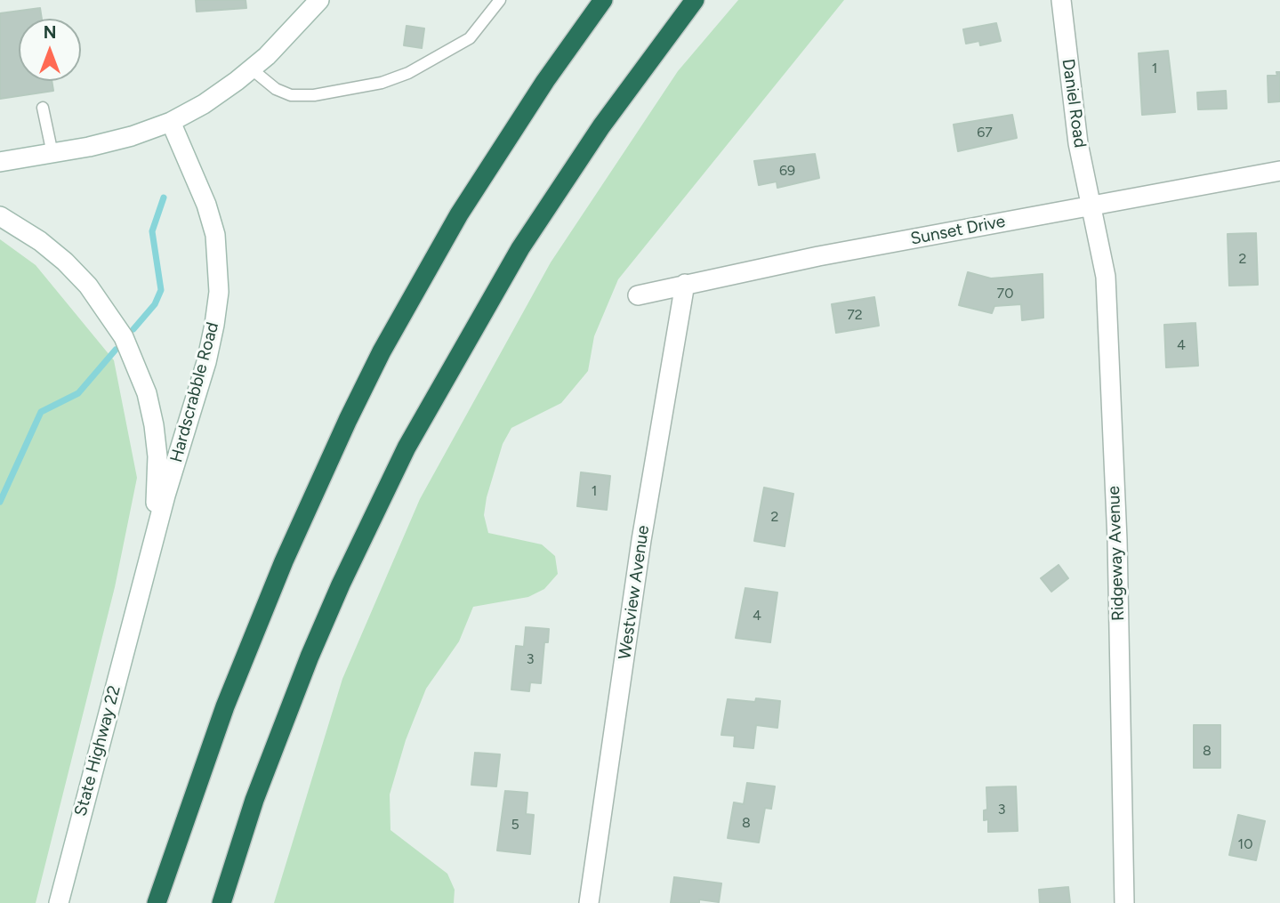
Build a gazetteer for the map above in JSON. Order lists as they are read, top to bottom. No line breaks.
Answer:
{"streets":{"street":["Daniel Road","Sunset Drive","Hardscrabble Road","Ridgeway Avenue","Westview Avenue","State Highway 22"]},"crossings":[["Daniel Road","Sunset Drive"],["Daniel Road","Ridgeway Avenue"],["Sunset Drive","Ridgeway Avenue"],["Sunset Drive","Westview Avenue"],["Hardscrabble Road","State Highway 22"]],"house_numbers":["1","67","69","2","70","72","4","1","2","4","3","8","3","8","5","10"],"north":"top"}
